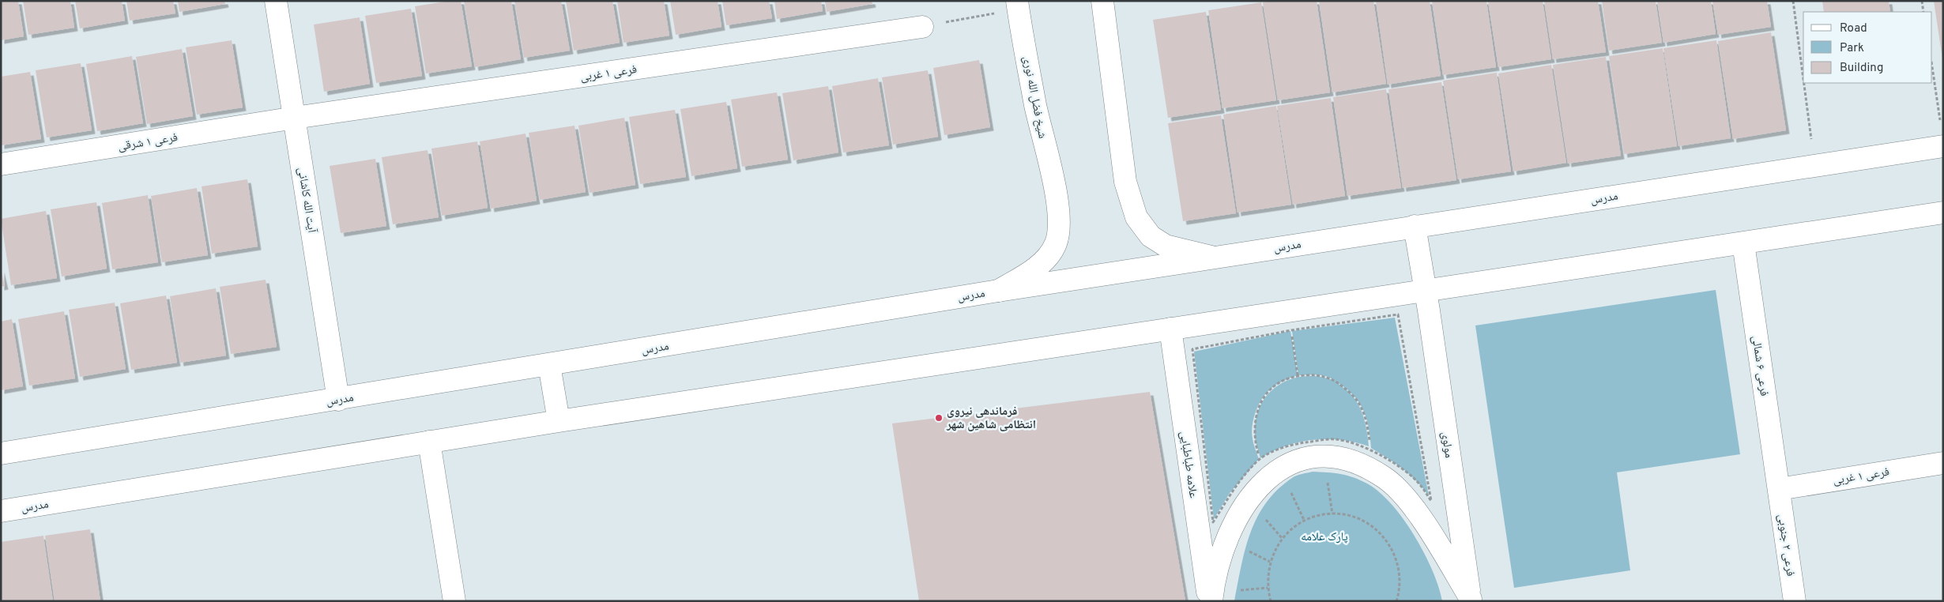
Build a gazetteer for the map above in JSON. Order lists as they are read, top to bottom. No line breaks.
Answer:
{"streets":{"main road":["فرعی ۱ غربی","شیخ فضل الله نوری","فرعی ۱ شرقی","مدرس","آیت الله کاشانی","فرعی ۶ شمالی","مولوی","علامه طباطبایی","فرعی ۲ جنوبی"]},"crossings":[["فرعی ۱ غربی","فرعی ۱ شرقی"],["فرعی ۱ غربی","آیت الله کاشانی"],["فرعی ۱ غربی","فرعی ۶ شمالی"],["فرعی ۱ غربی","فرعی ۲ جنوبی"],["شیخ فضل الله نوری","مدرس"],["فرعی ۱ شرقی","آیت الله کاشانی"],["مدرس","آیت الله کاشانی"],["مدرس","فرعی ۶ شمالی"],["مدرس","مولوی"],["مدرس","علامه طباطبایی"],["فرعی ۶ شمالی","فرعی ۲ جنوبی"]],"parks":["پارک علامه"],"places":["فرماندهی نیروی انتظامی شاهین شهر"],"legend":["Road","Park","Building"]}
